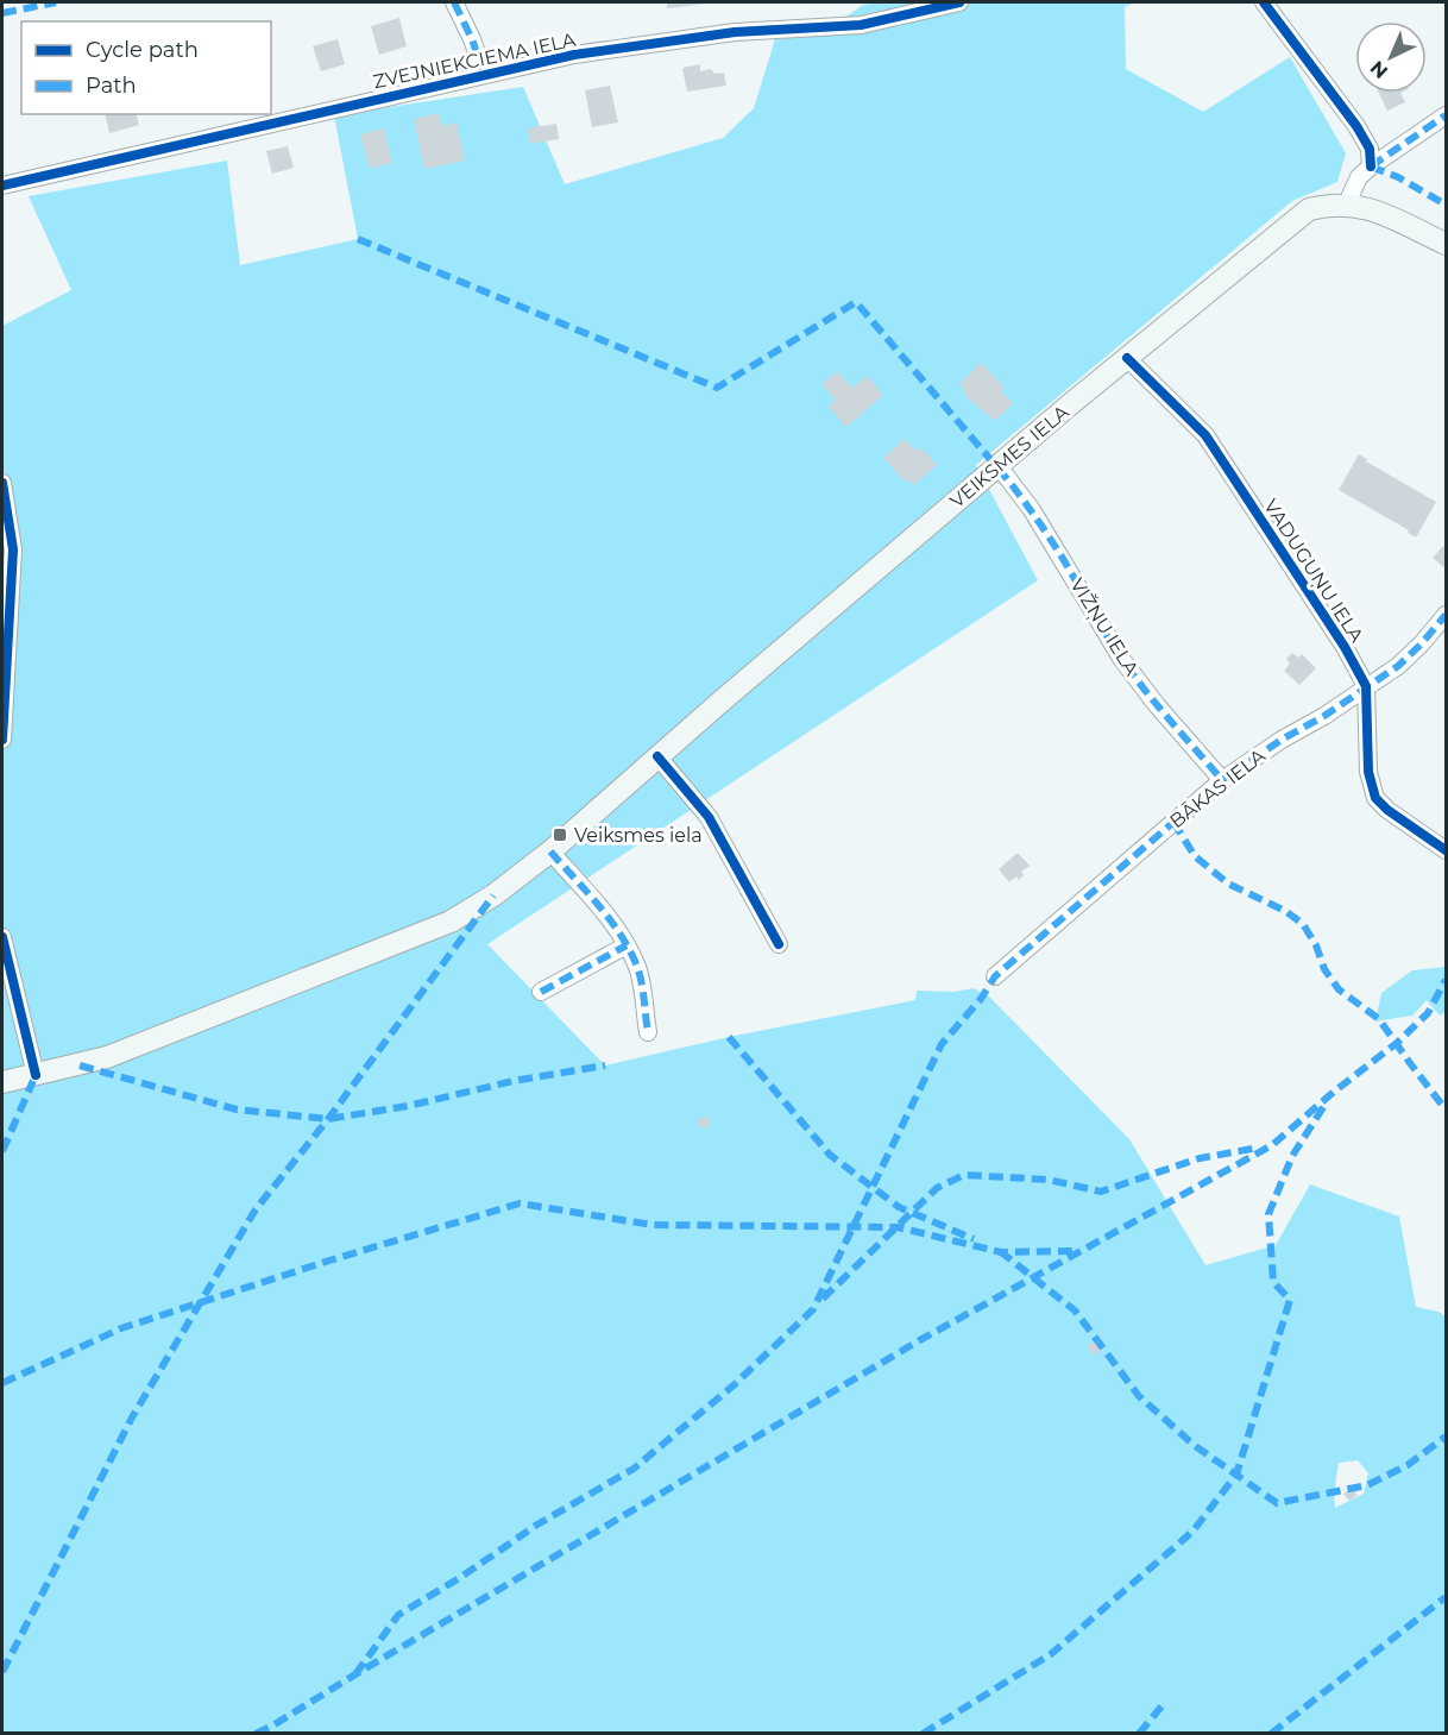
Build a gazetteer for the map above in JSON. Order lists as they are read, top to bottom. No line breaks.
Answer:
{"streets":{"main road":["VEIKSMES IELA"],"street":["ZVEJNIEKCIEMA IELA","VADUGUŅU IELA","VIŽŅU IELA","BĀKAS IELA"]},"crossings":[["VEIKSMES IELA","VADUGUŅU IELA"],["VEIKSMES IELA","VIŽŅU IELA"],["VADUGUŅU IELA","BĀKAS IELA"],["VIŽŅU IELA","BĀKAS IELA"]],"places":{"transit":["Veiksmes iela"]},"legend":["Cycle path","Path"],"north":"bottom left"}
